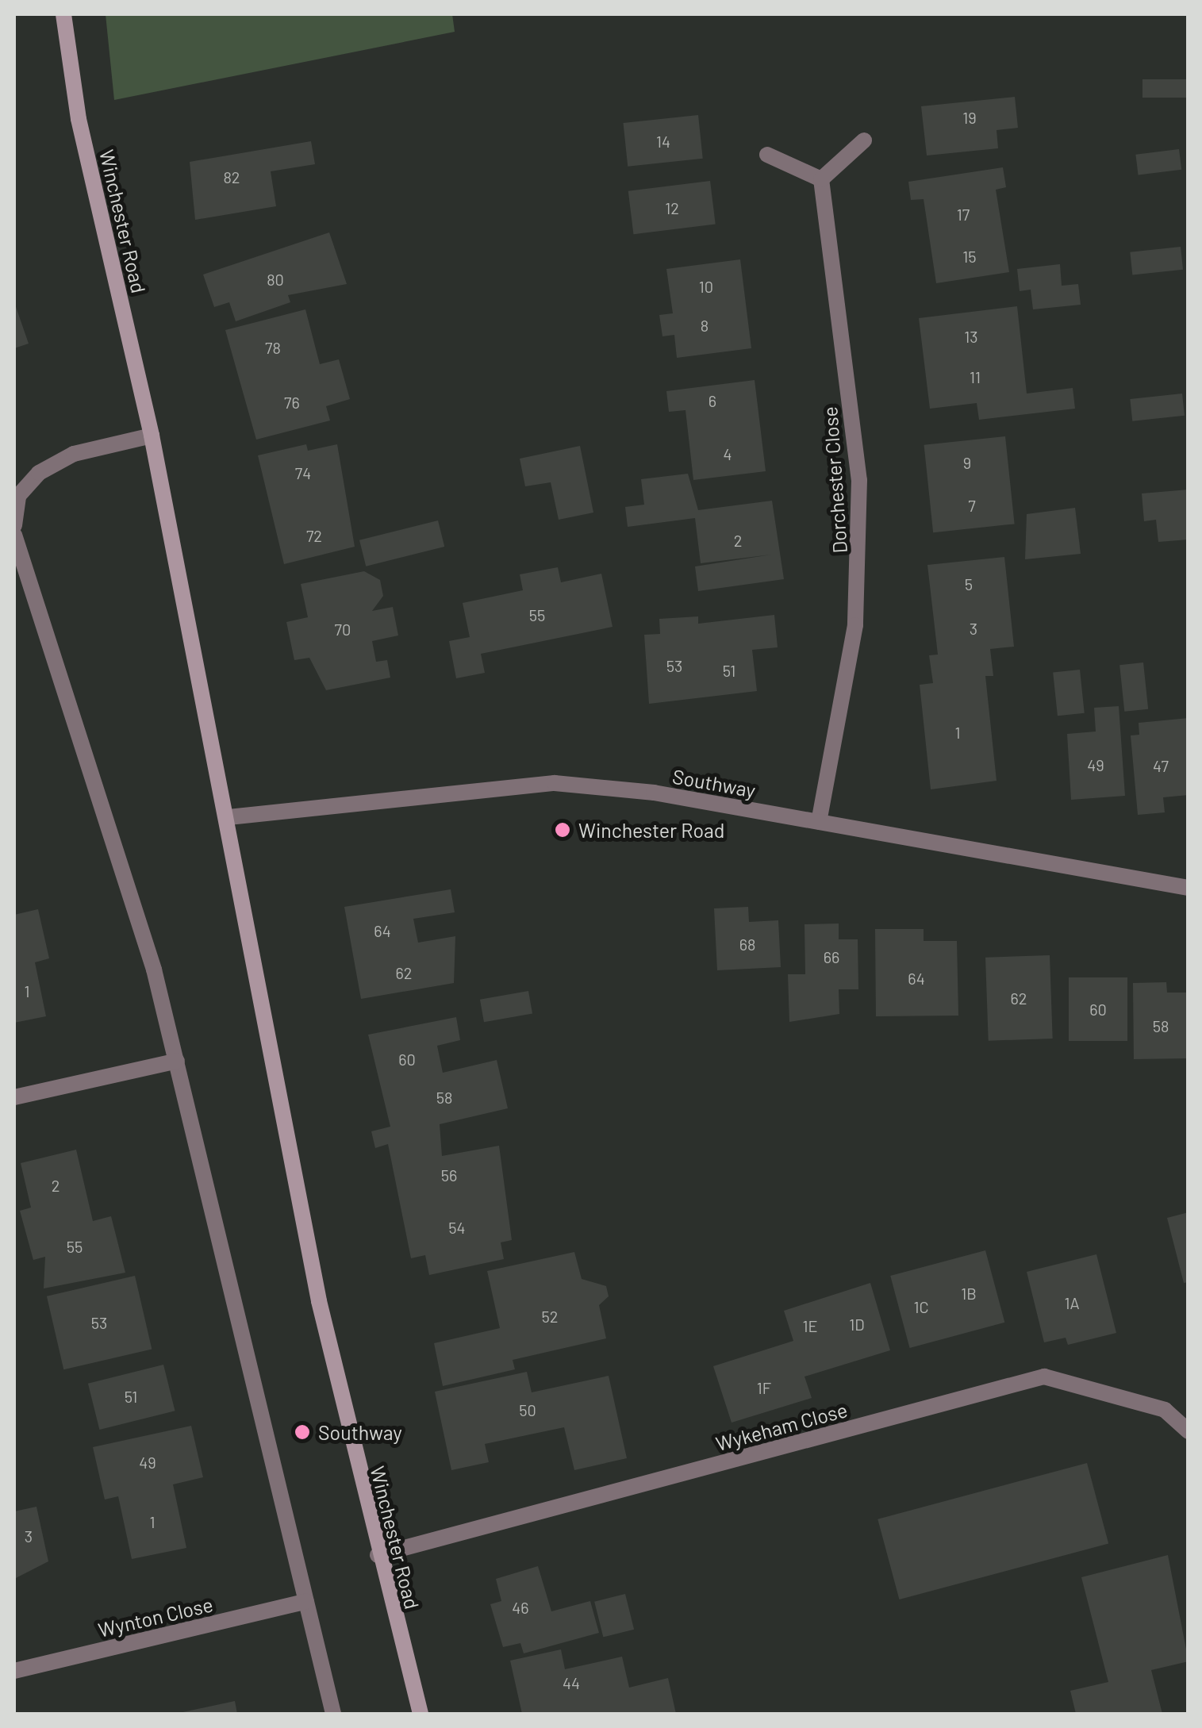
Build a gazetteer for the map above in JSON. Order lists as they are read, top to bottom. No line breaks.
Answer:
{"streets":{"street":["Winchester Road","Dorchester Close","Southway","Wykeham Close","Wynton Close"]},"crossings":[["Winchester Road","Southway"],["Winchester Road","Wykeham Close"],["Dorchester Close","Southway"]],"places":["Winchester Road","Southway"],"house_numbers":["19","14","82","12","17","15","80","10","8","13","78","11","6","76","4","9","74","7","72","2","5","55","3","70","53","51","1","49","47","64","68","66","62","64","1","62","60","58","60","58","56","2","54","55","1B","1A","1C","52","53","1D","1E","1F","51","50","49","1","3","46","44"]}
